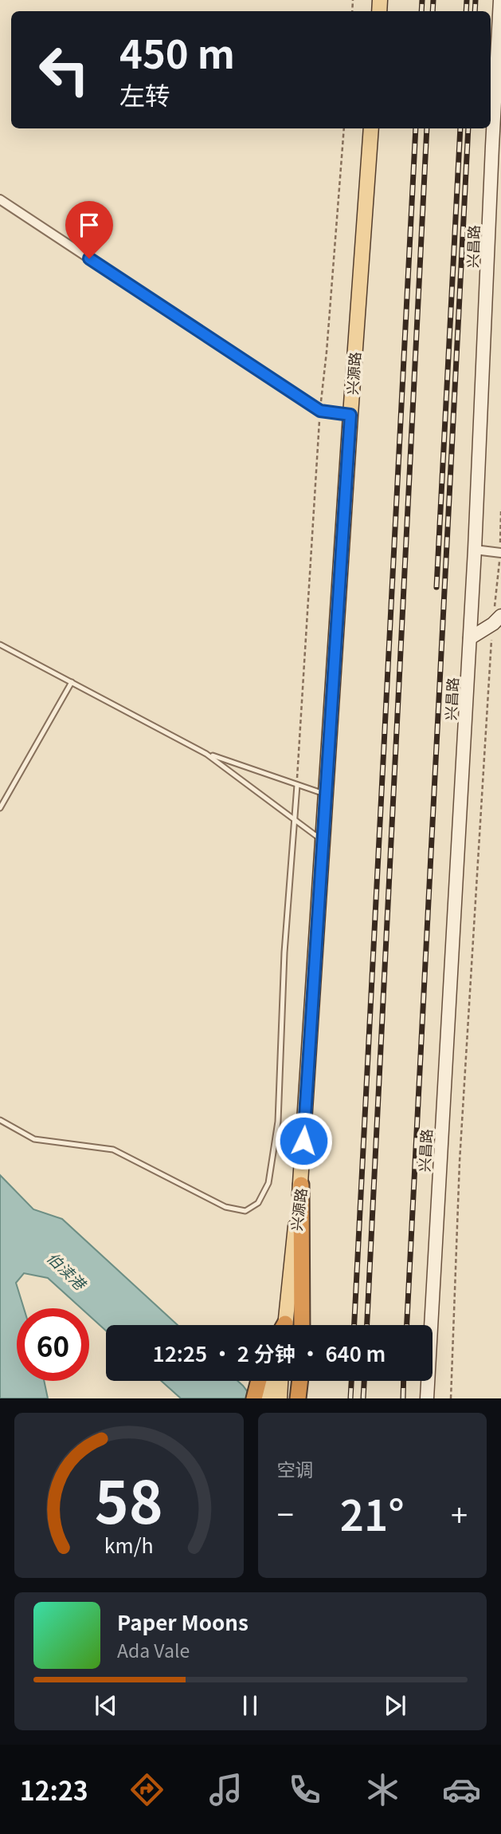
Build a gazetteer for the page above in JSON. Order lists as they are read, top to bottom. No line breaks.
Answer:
{"streets":{"main road":["兴昌路","兴源路"]},"water":["伯渎港"],"page":{"turn":["450 m","左转"],"limit":"60","trip":"12:25 · 2 分钟 · 640 m","tile":"空调","heat":["−","21°","+"],"song":["Paper Moons","Ada Vale"],"tabs":"12:23","gauge":["58","km/h"]}}
